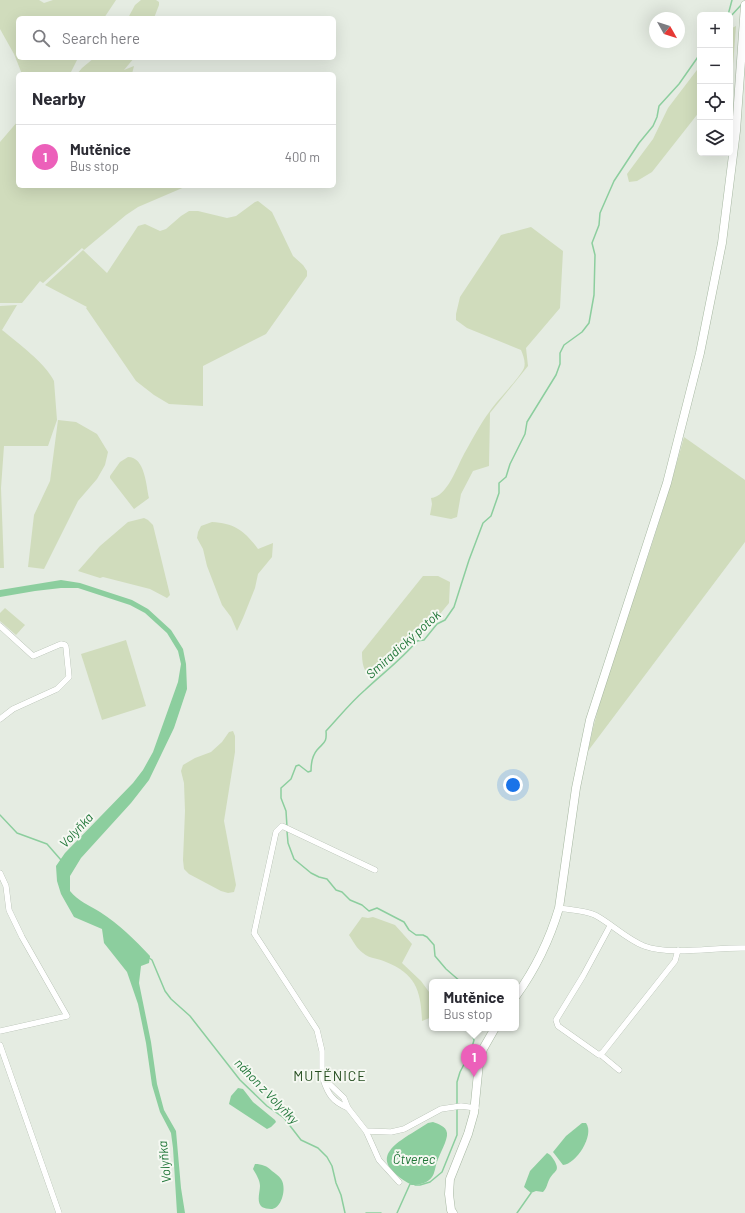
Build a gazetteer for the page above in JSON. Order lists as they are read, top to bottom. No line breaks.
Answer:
{"districts":["MUTĚNICE"],"water":["Smiradický potok","Volyňka","náhon z Volyňky","Čtverec"],"north":"bottom right","page":{"map_buttons":["+","−"],"search":"Search here","heading":"Nearby","list":[{"mark":"1","name":"Mutěnice","note":"Bus stop","value":"400 m"}],"popup":["Mutěnice","Bus stop"],"pins":"1"}}
